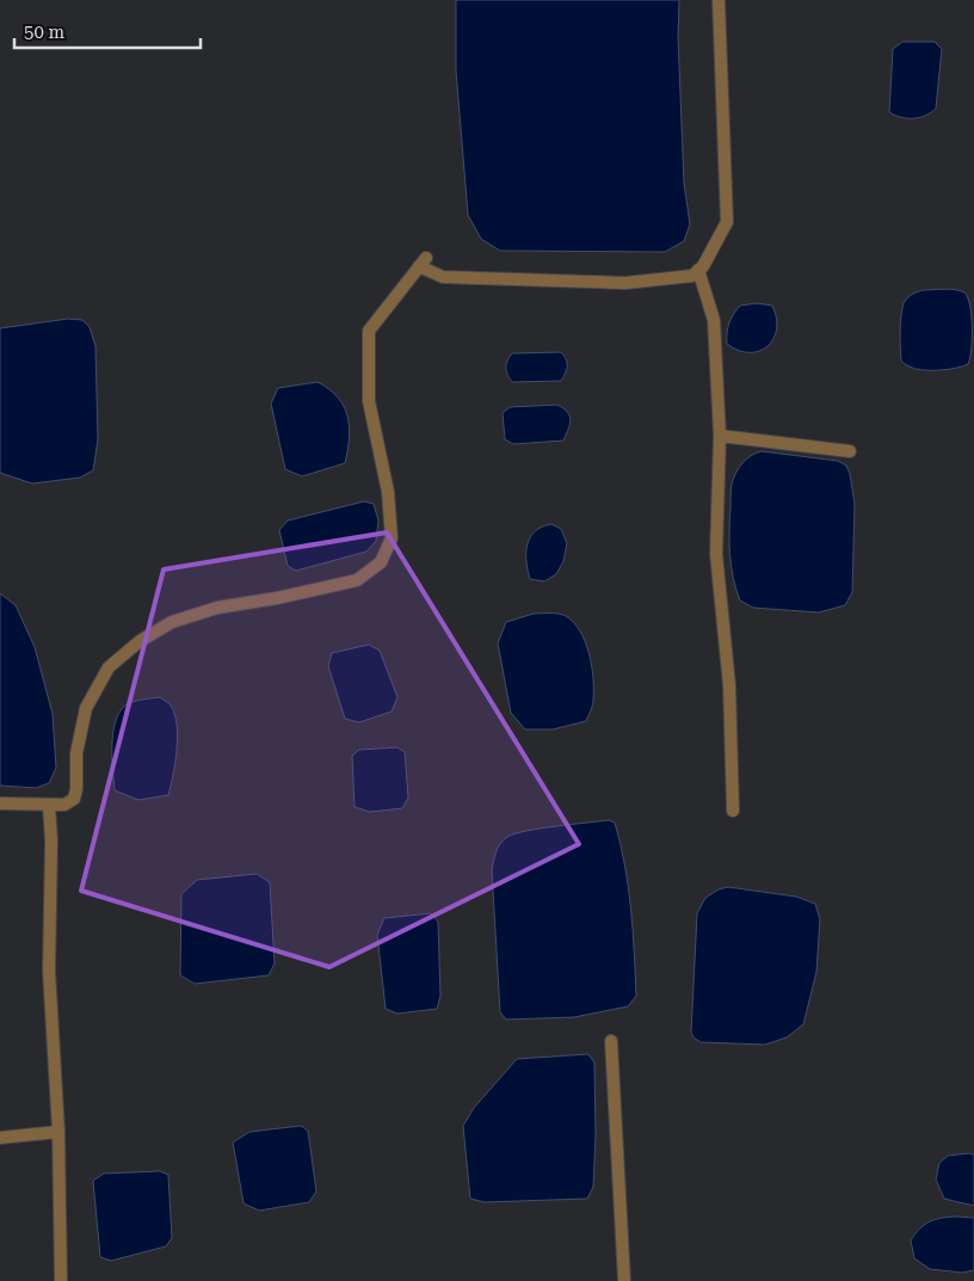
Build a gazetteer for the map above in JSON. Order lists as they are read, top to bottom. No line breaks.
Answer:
{"scale_bar":"50 m"}
